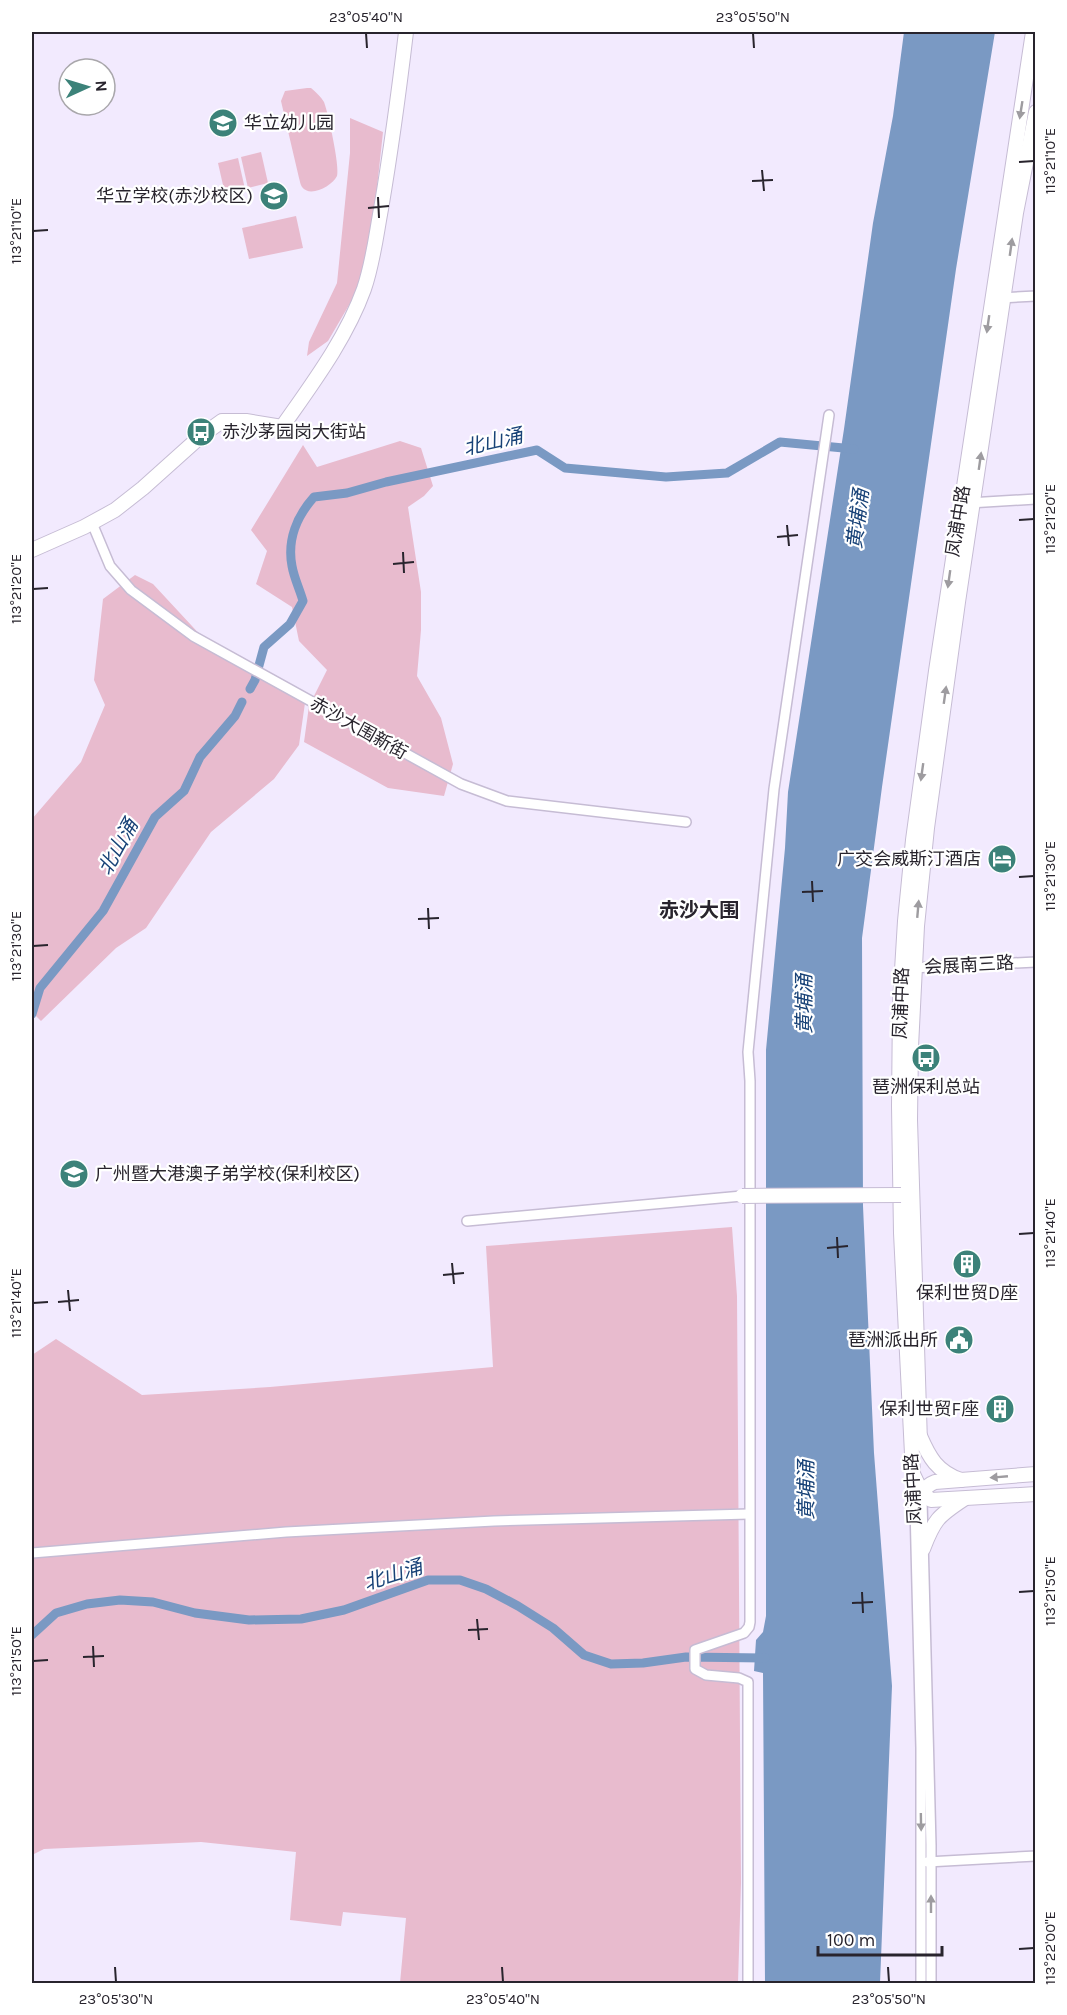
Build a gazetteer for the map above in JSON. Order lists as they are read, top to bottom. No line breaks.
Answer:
{"streets":{"street":["凤浦中路","赤沙大围新街","会展南三路"]},"crossings":[["凤浦中路","会展南三路"]],"districts":["赤沙大围"],"water":["北山涌","黄埔涌"],"places":{"school or university":["华立幼儿园","华立学校(赤沙校区)","广州暨大港澳子弟学校(保利校区)"],"bus stop":["赤沙茅园岗大街站","琶洲保利总站"],"hotel":["广交会威斯汀酒店"],"building":["保利世贸D座","保利世贸F座"],"public building":["琶洲派出所"]},"scale_bar":"100 m","north":"right","coordinates":["23°05'40\"N","23°05'50\"N","113°21'10\"E","113°21'20\"E","113°21'30\"E","113°21'40\"E","113°21'50\"E","113°22'00\"E","23°05'30\"N"]}
